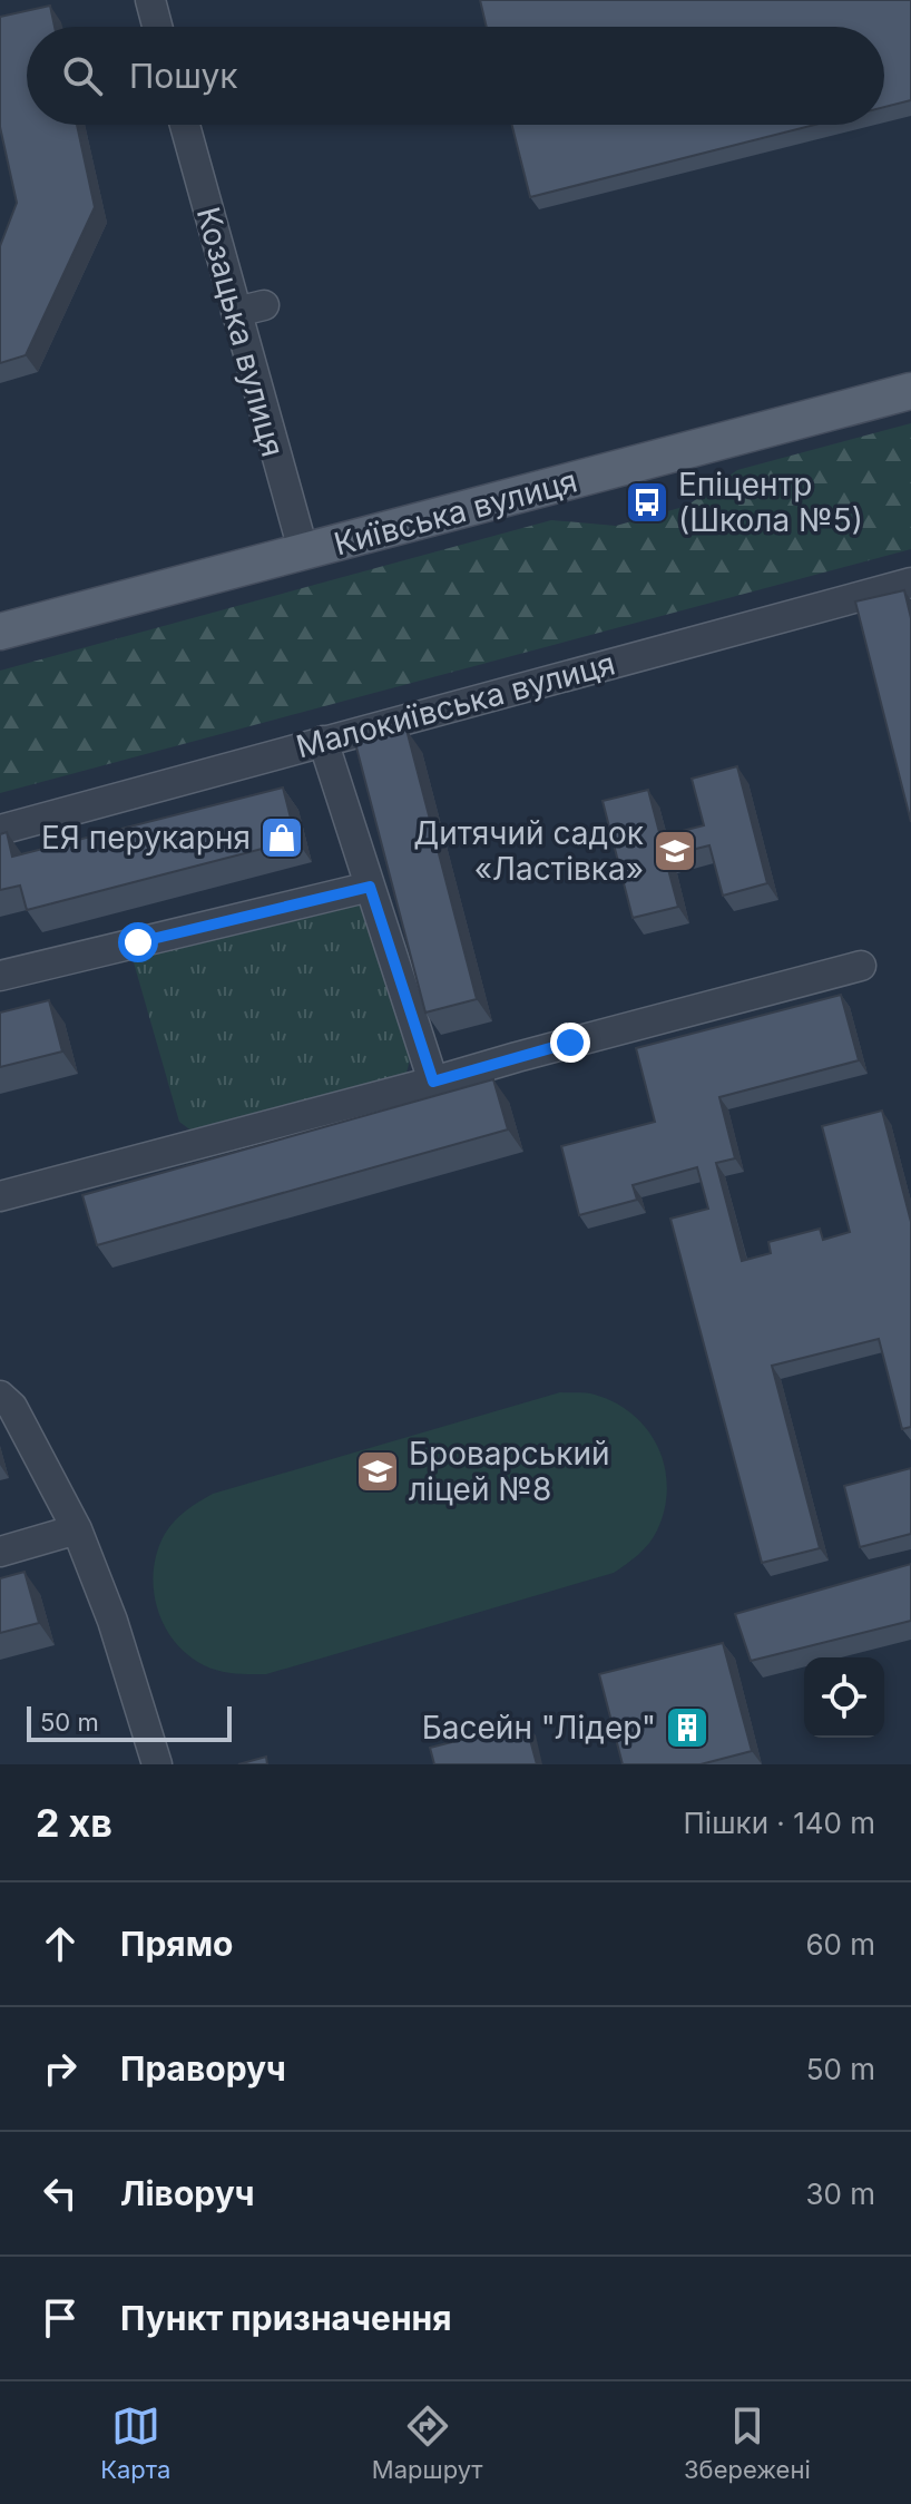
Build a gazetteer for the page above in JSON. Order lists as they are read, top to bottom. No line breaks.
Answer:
{"streets":{"main road":["Київська вулиця"],"street":["Козацька вулиця","Малокиївська вулиця"]},"crossings":[["Козацька вулиця","Київська вулиця"]],"places":{"bus stop":["Епіцентр (Школа №5)"],"shop":["ЕЯ перукарня"],"school or university":["Дитячий садок «Ластівка»","Броварський ліцей №8"],"building":["Басейн \"Лідер\""]},"scale_bar":"50 m","page":{"search":"Пошук","scale":"50 m","heading":["2 хв","Пішки · 140 m"],"list":[["Прямо","60 m"],["Праворуч","50 m"],["Ліворуч","30 m"],"Пункт призначення"],"nav":["Карта","Маршрут","Збережені"]}}
